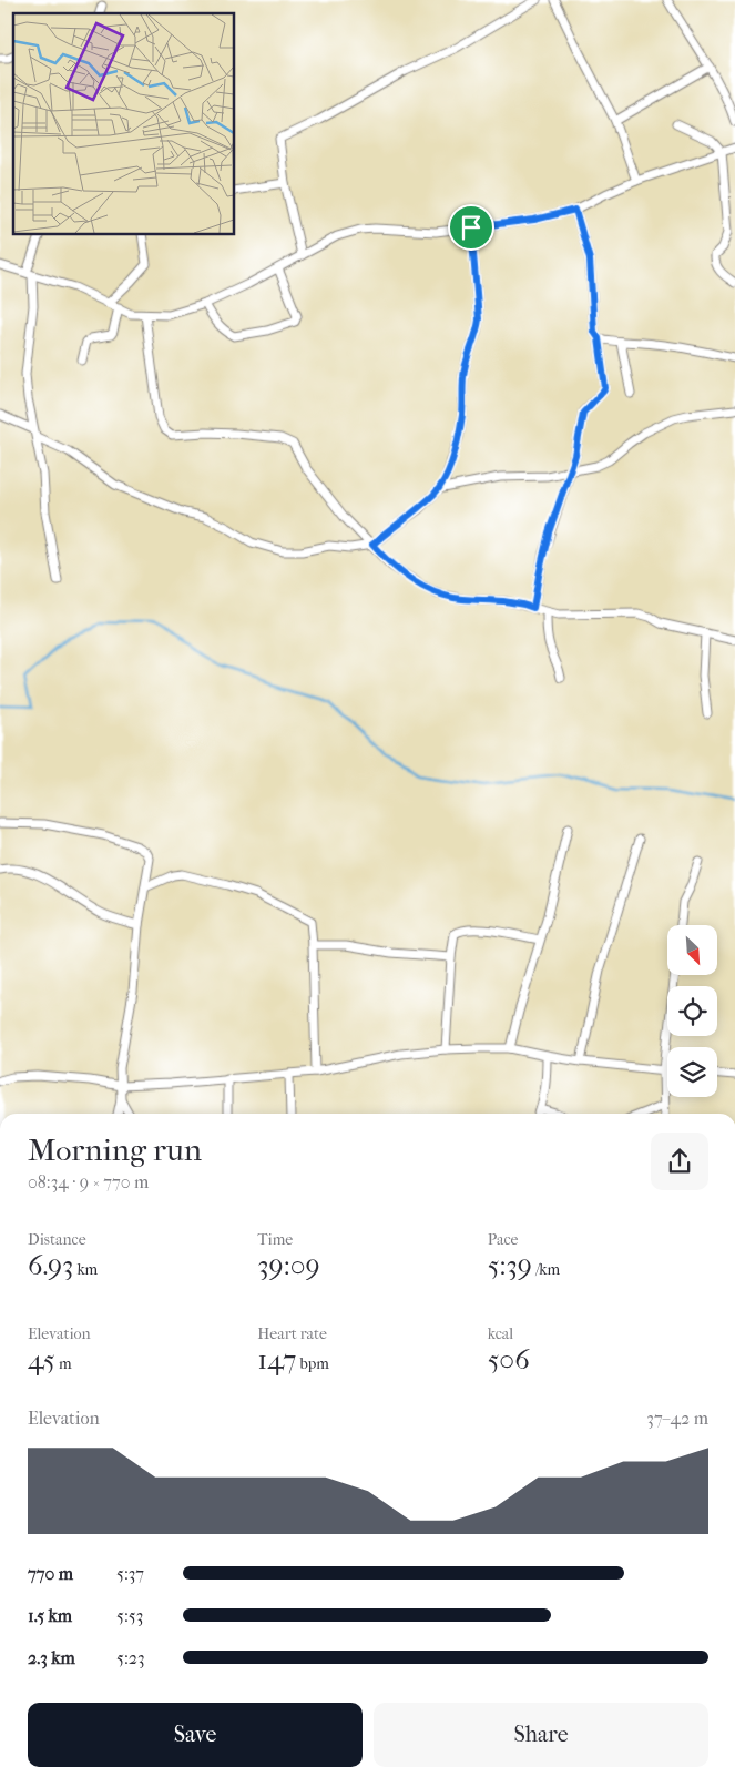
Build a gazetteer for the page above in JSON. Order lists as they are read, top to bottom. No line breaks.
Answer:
{"north":"bottom right","page":{"heading":["Morning run","08:34 · 9 × 770 m"],"stats":[["Distance","6.93 km"],["Time","39:09"],["Pace","5:39 /km"],["Elevation","45 m"],["Heart rate","147 bpm"],["kcal","506"]],"chart":["Elevation","37–42 m"],"list":[{"name":"770 m","note":"5:37"},{"name":"1.5 km","note":"5:53"},{"name":"2.3 km","note":"5:23"}],"buttons":["Save","Share"]}}
